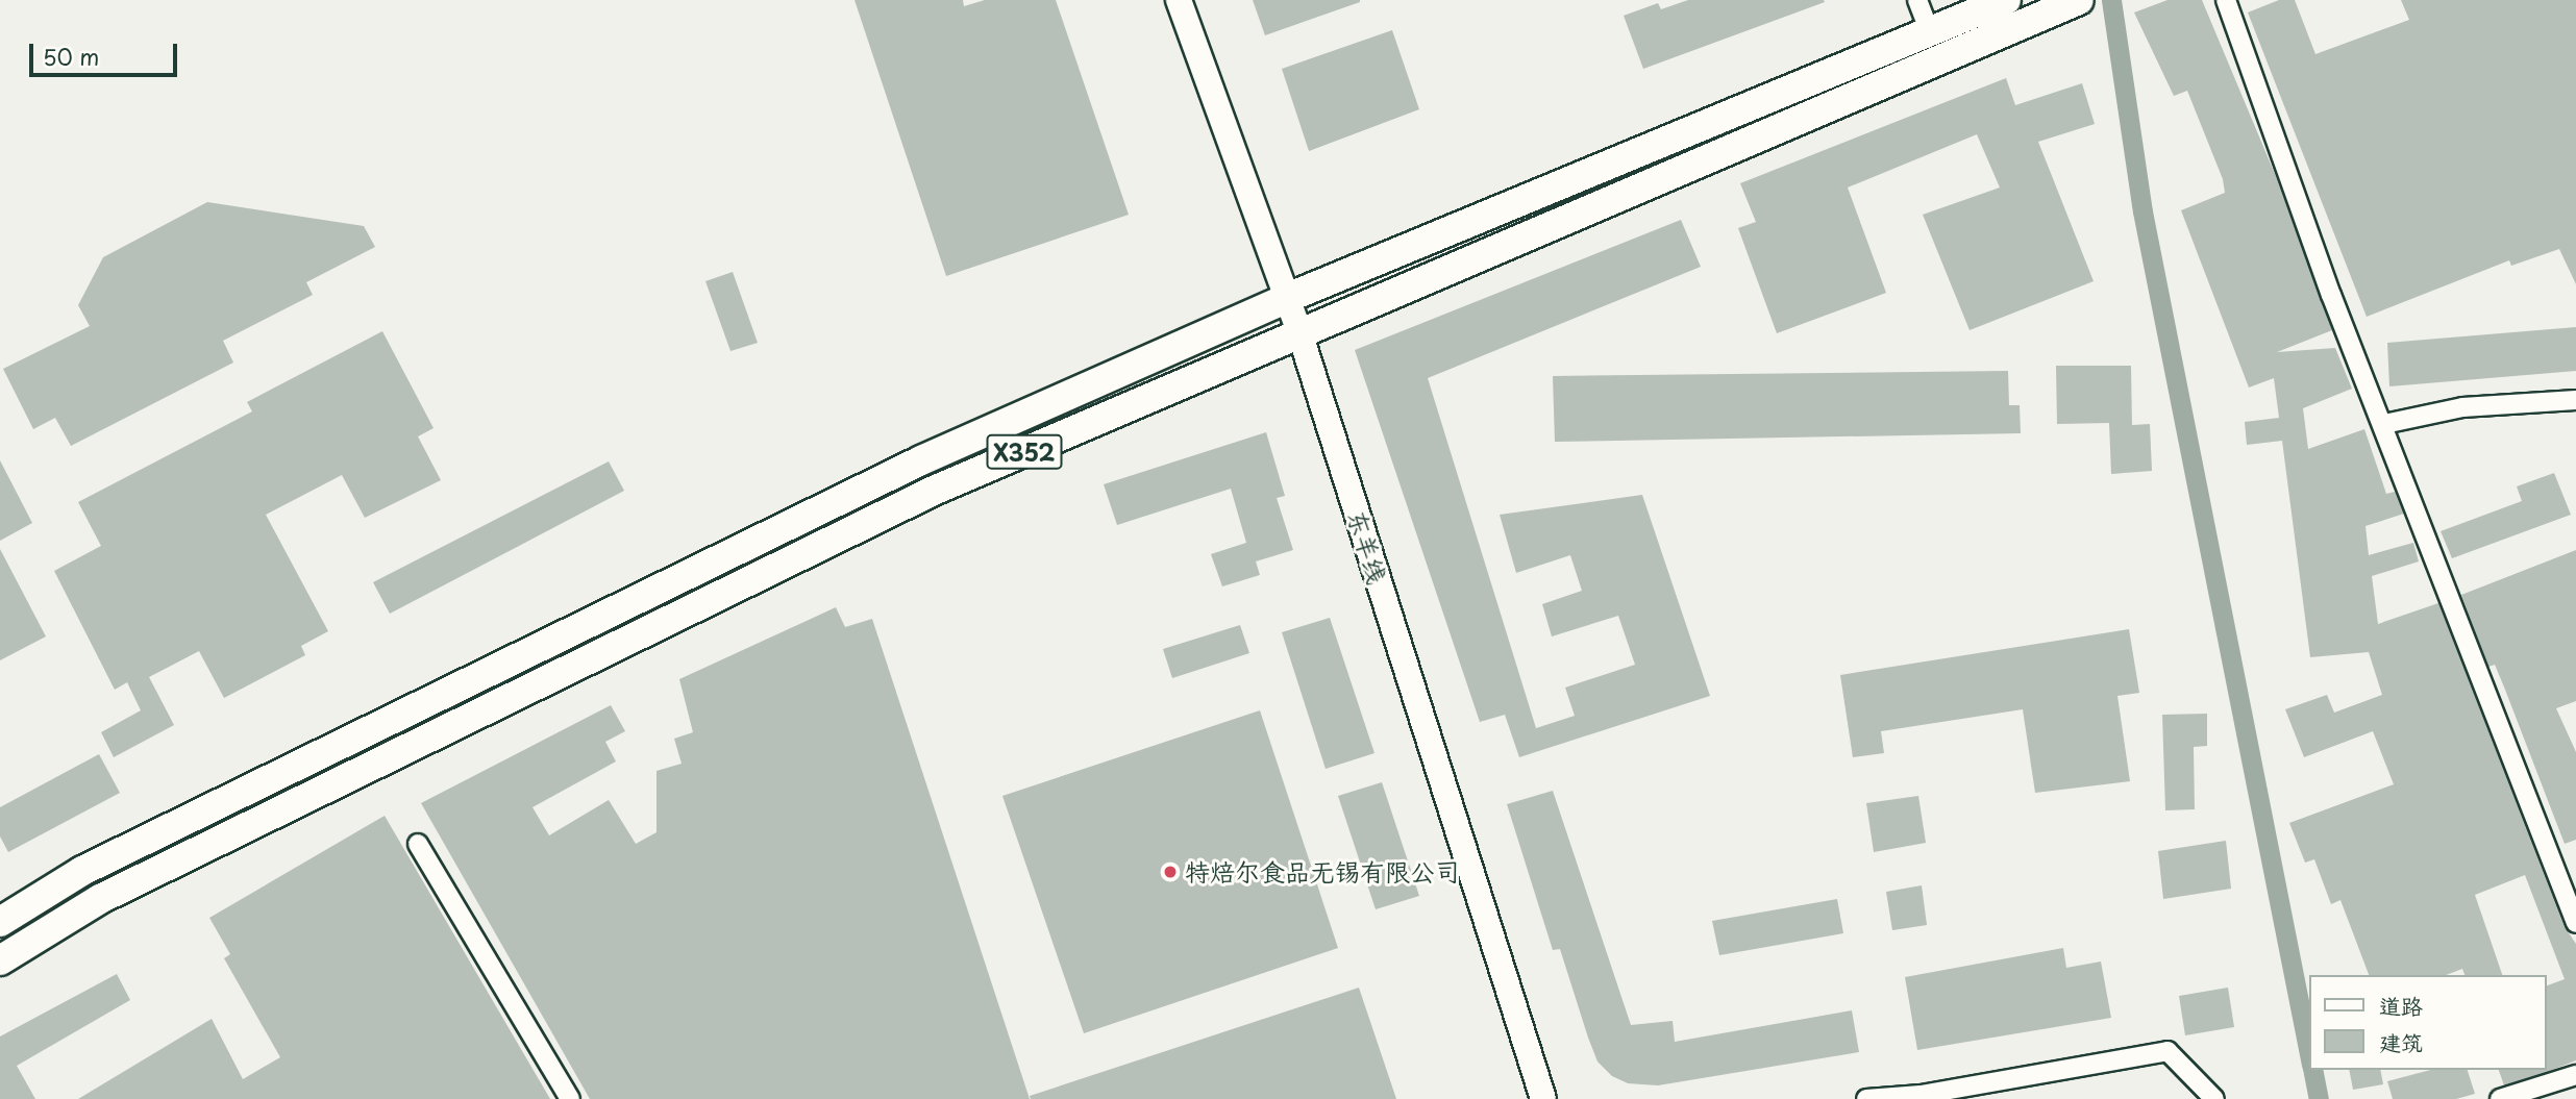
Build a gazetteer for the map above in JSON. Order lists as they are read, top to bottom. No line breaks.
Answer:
{"streets":{"main road":["X352","东羊线"]},"crossings":[["X352","东羊线"]],"places":["特焙尔食品无锡有限公司"],"legend":["道路","建筑"],"scale_bar":"50 m"}
